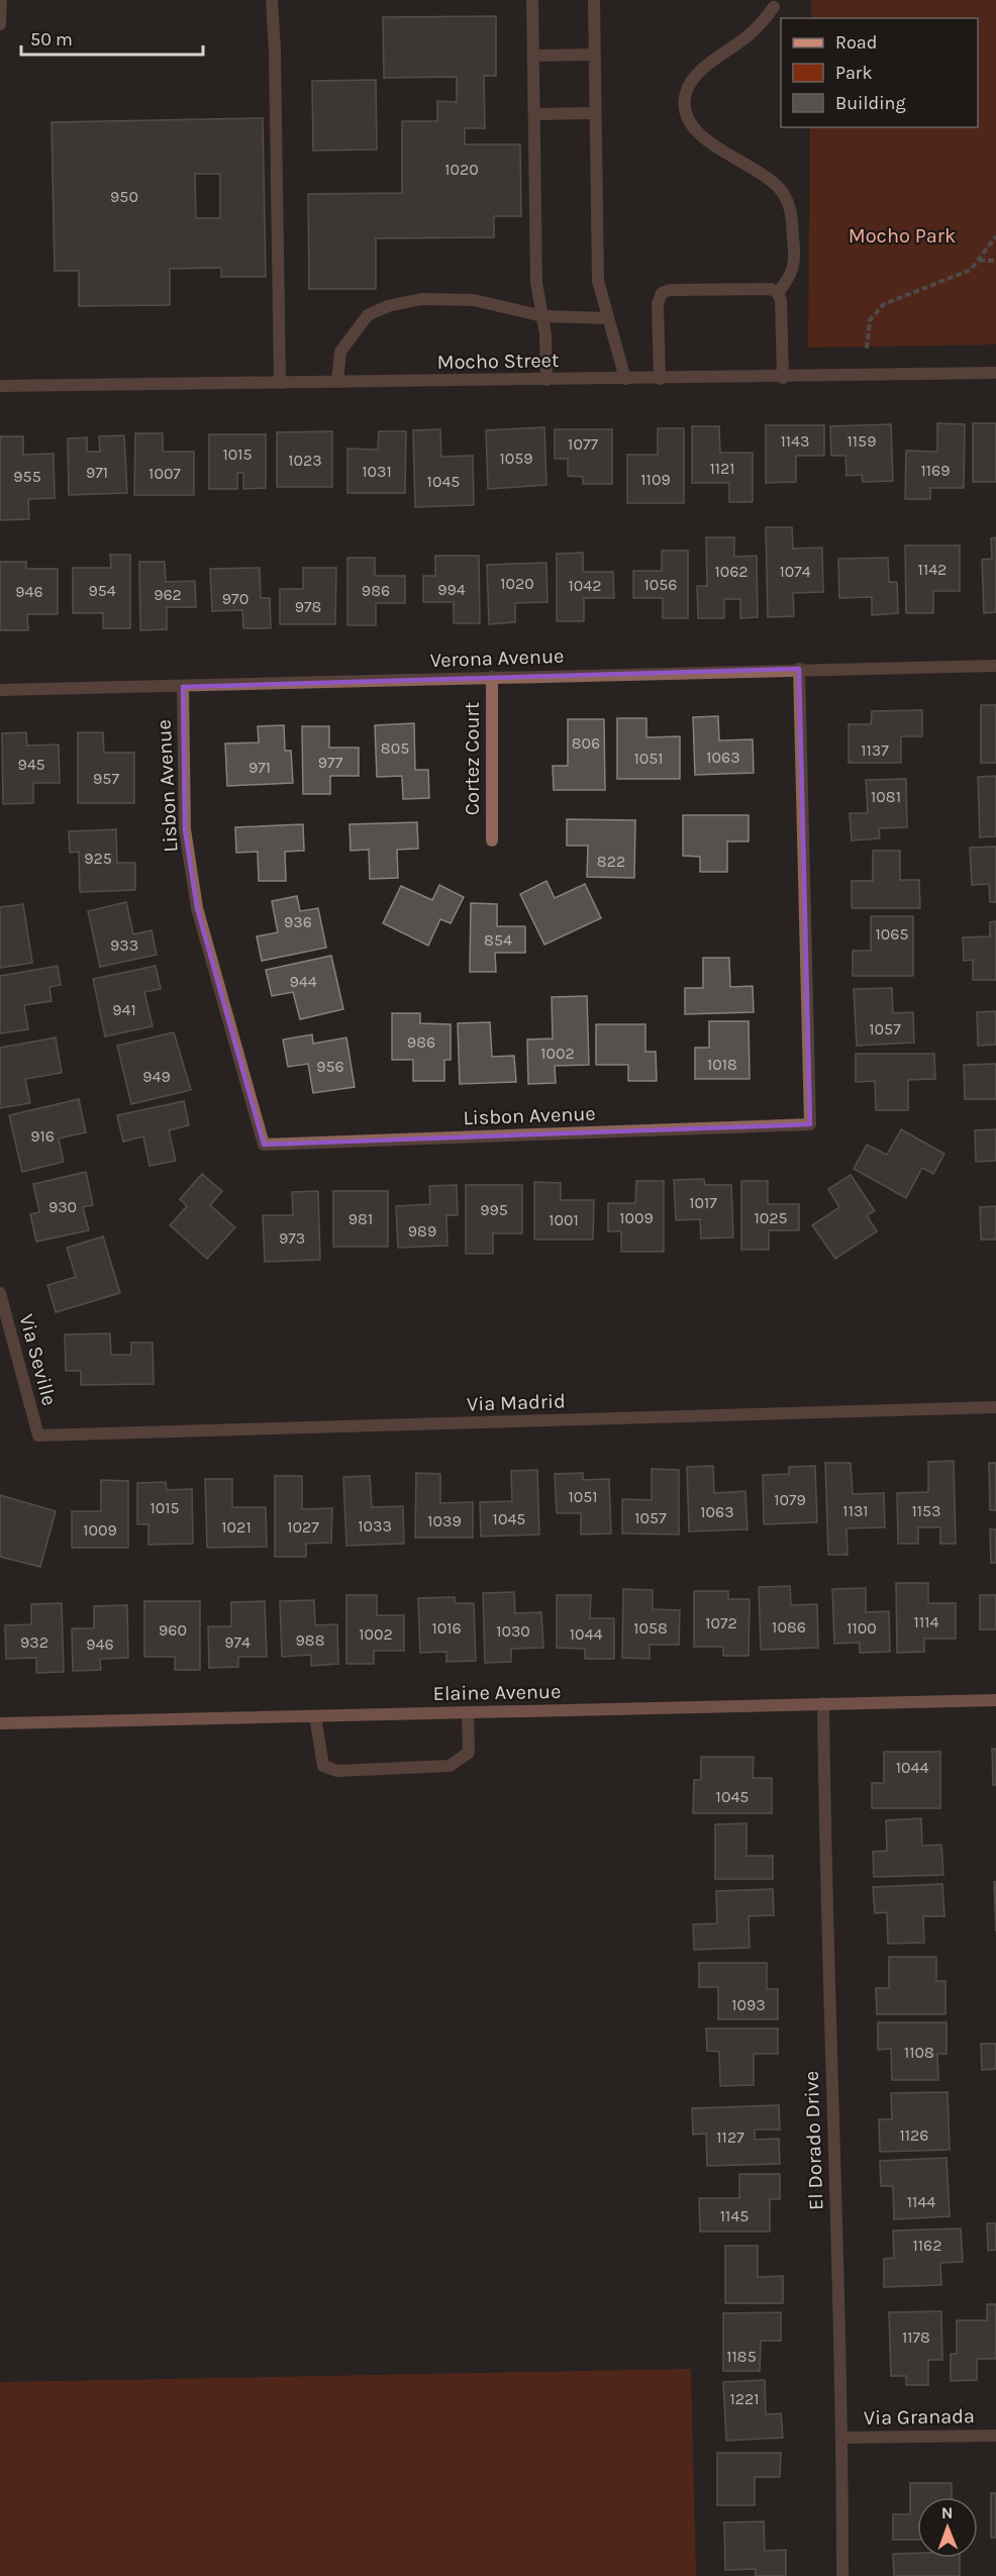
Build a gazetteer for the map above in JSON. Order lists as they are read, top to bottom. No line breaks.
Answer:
{"streets":{"street":["Mocho Street","Verona Avenue","Cortez Court","Lisbon Avenue","Via Seville","Via Madrid","Elaine Avenue","El Dorado Drive","Via Granada"]},"crossings":[["Verona Avenue","Cortez Court"],["Verona Avenue","Lisbon Avenue"],["Via Seville","Via Madrid"],["Elaine Avenue","El Dorado Drive"],["El Dorado Drive","Via Granada"]],"parks":["Mocho Park"],"house_numbers":["1020","950","1143","1159","1077","1015","1059","1023","1121","1169","1031","971","1007","955","1109","1045","1142","1062","1074","1020","1056","1042","994","954","986","946","962","970","978","806","805","1137","1063","1051","977","945","971","957","1081","925","822","936","1065","854","933","944","941","1057","986","1002","1018","956","949","916","1017","930","995","1009","1025","981","1001","989","973","1051","1079","1015","1131","1153","1063","1057","1045","1039","1033","1021","1027","1009","1114","1072","1086","1016","1058","1100","960","1030","1002","1044","988","932","974","946","1044","1045","1093","1108","1126","1127","1144","1145","1162","1178","1185","1221"],"legend":["Road","Park","Building"],"scale_bar":"50 m","north":"top"}
